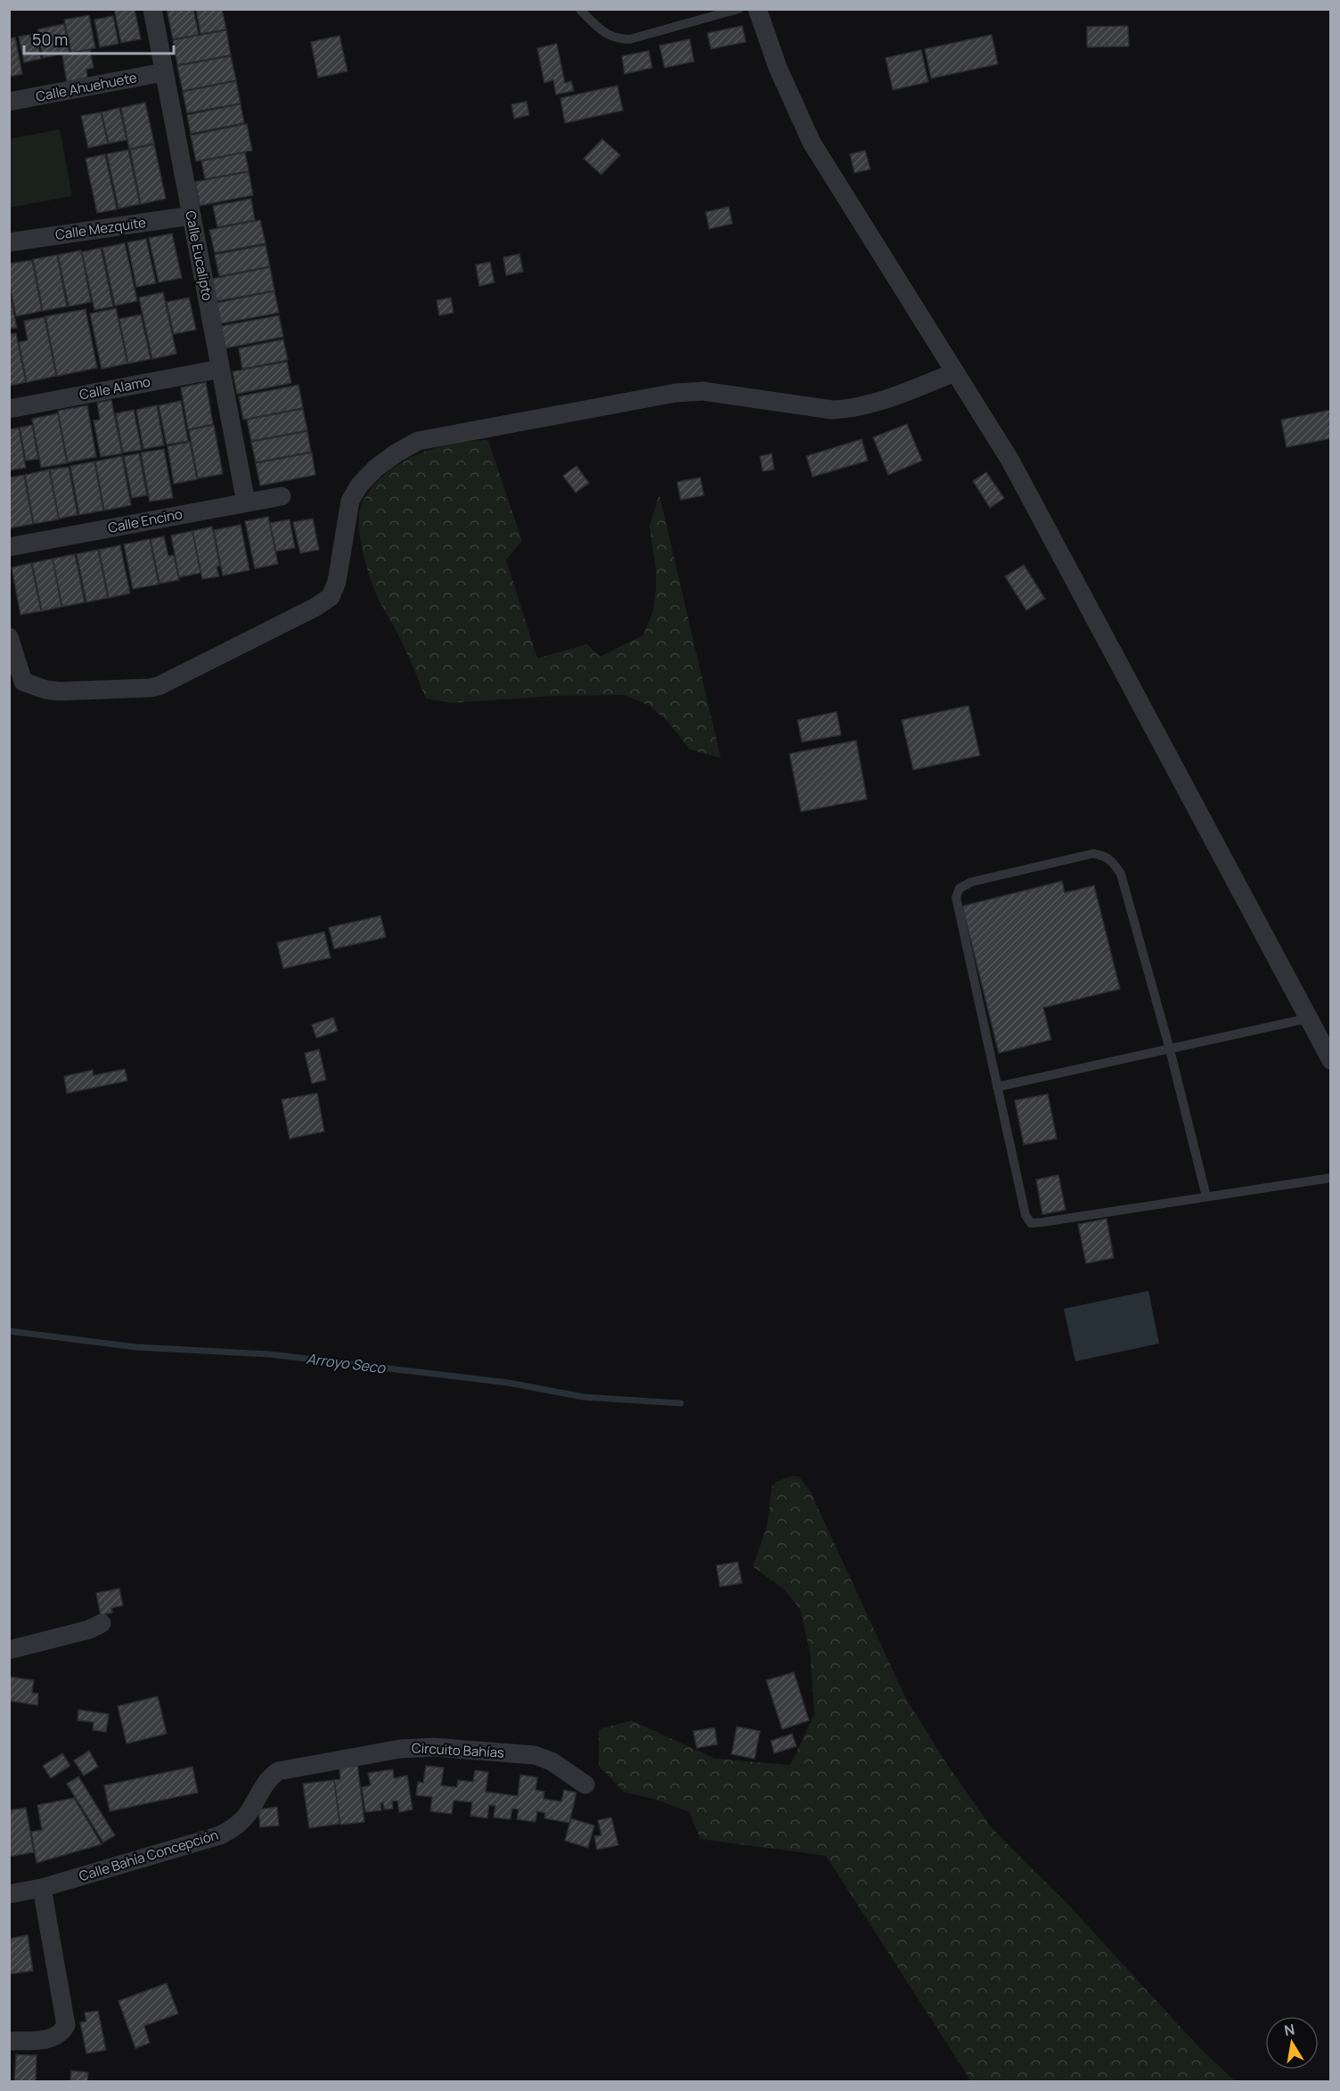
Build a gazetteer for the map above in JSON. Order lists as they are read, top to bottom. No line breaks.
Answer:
{"streets":{"street":["Calle Ahuehuete","Calle Mezquite","Calle Eucalipto","Calle Alamo","Calle Encino","Circuito Bahías","Calle Bahía Concepción"]},"crossings":[["Calle Ahuehuete","Calle Eucalipto"],["Calle Mezquite","Calle Eucalipto"],["Calle Eucalipto","Calle Alamo"],["Calle Eucalipto","Calle Encino"],["Circuito Bahías","Calle Bahía Concepción"]],"water":["Arroyo Seco"],"scale_bar":"50 m","north":"top"}
